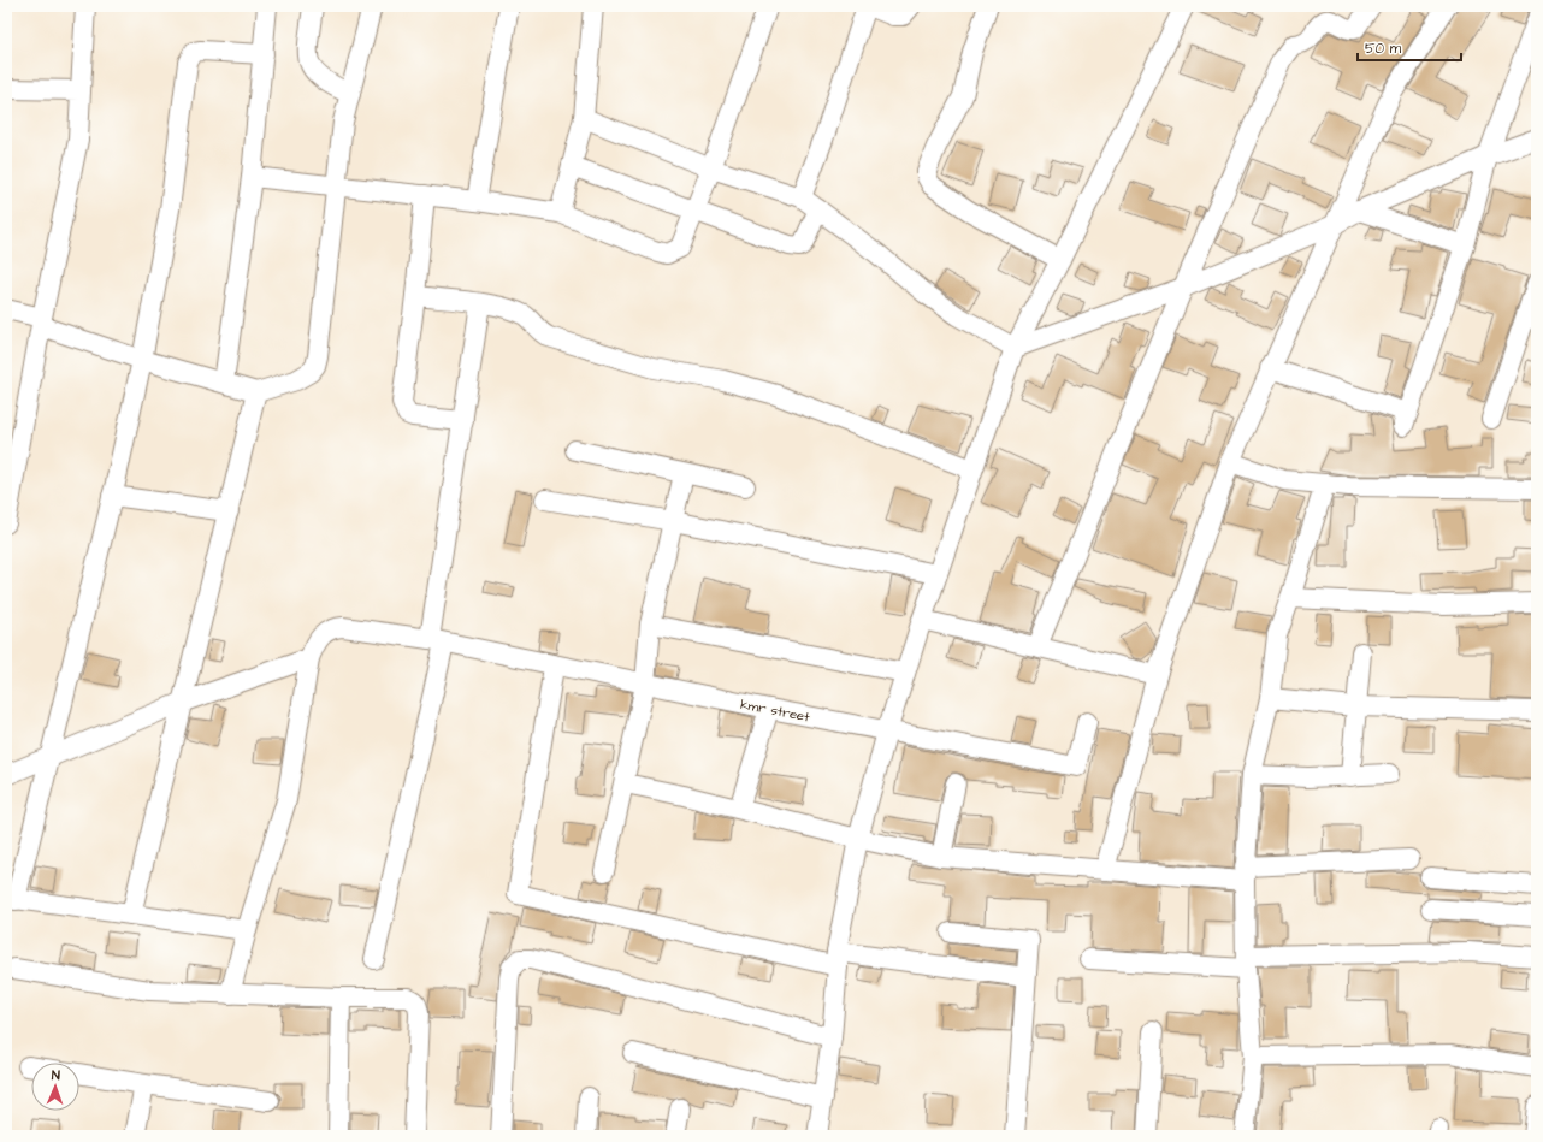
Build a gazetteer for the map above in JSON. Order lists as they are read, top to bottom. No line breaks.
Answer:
{"streets":{"street":["kmr street"]},"scale_bar":"50 m","north":"top"}
